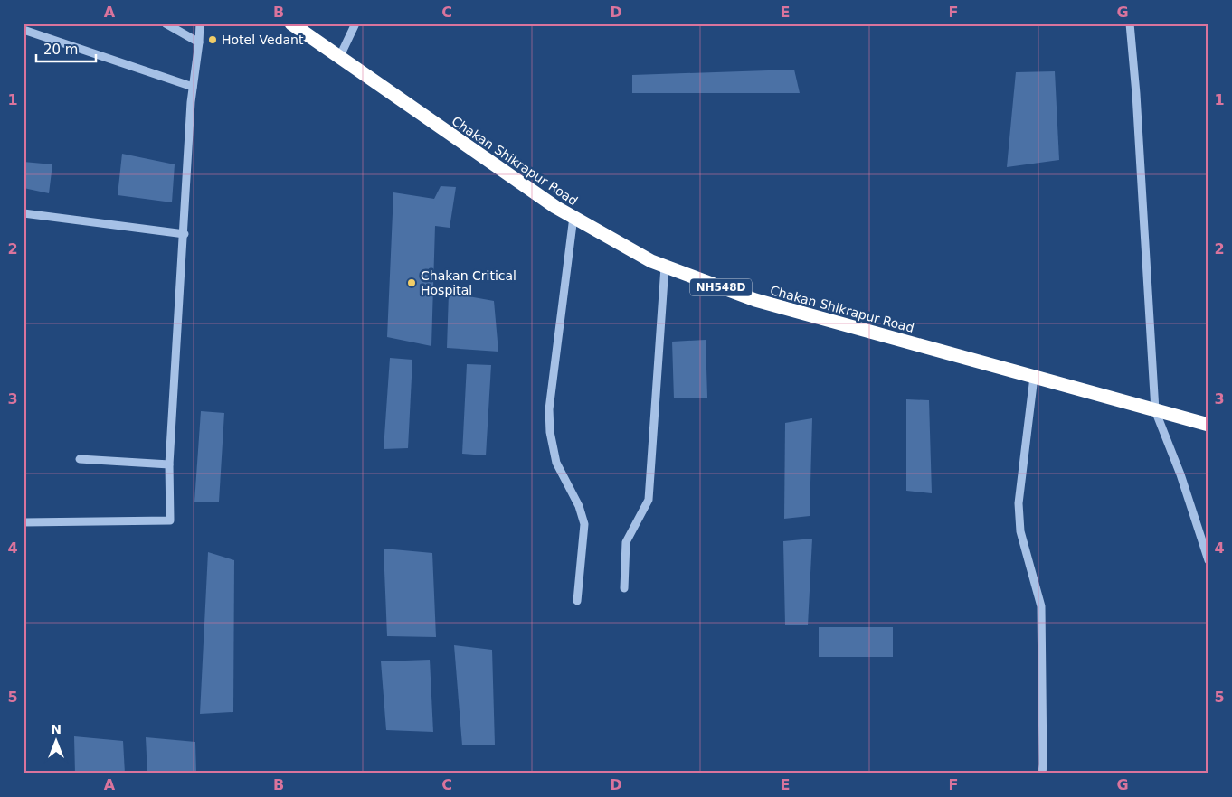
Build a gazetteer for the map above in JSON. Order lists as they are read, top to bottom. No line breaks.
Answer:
{"streets":{"highway":["Chakan Shikrapur Road","NH548D"]},"places":["Hotel Vedant","Chakan Critical Hospital"],"scale_bar":"20 m","north":"top","grid":{"columns":["A","B","C","D","E","F","G"],"rows":["1","2","3","4","5"]}}
